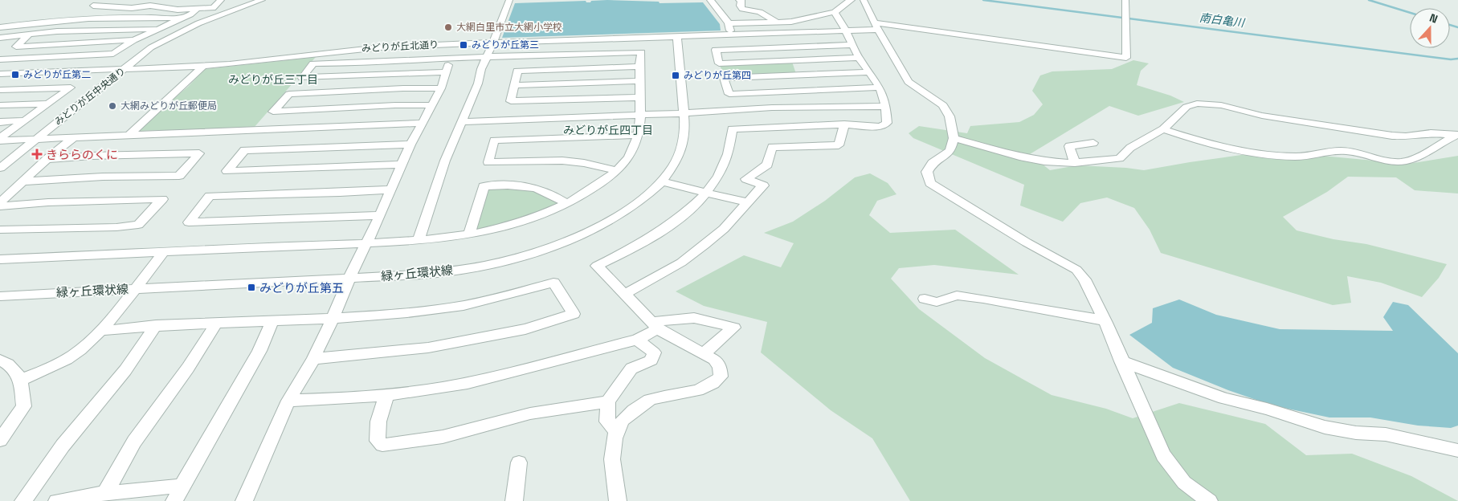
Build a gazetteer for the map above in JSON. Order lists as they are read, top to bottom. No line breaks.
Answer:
{"streets":{"street":["みどりが丘北通り","みどりが丘中央通り","緑ヶ丘環状線"]},"crossings":[["みどりが丘北通り","みどりが丘中央通り"],["みどりが丘北通り","緑ヶ丘環状線"]],"districts":["みどりが丘三丁目","みどりが丘四丁目"],"water":["南白亀川"],"places":{"other":["大網白里市立大網小学校","大網みどりが丘郵便局"],"transit":["みどりが丘第三","みどりが丘第二","みどりが丘第四","みどりが丘第五"],"health":["きららのくに"]},"north":"top"}
